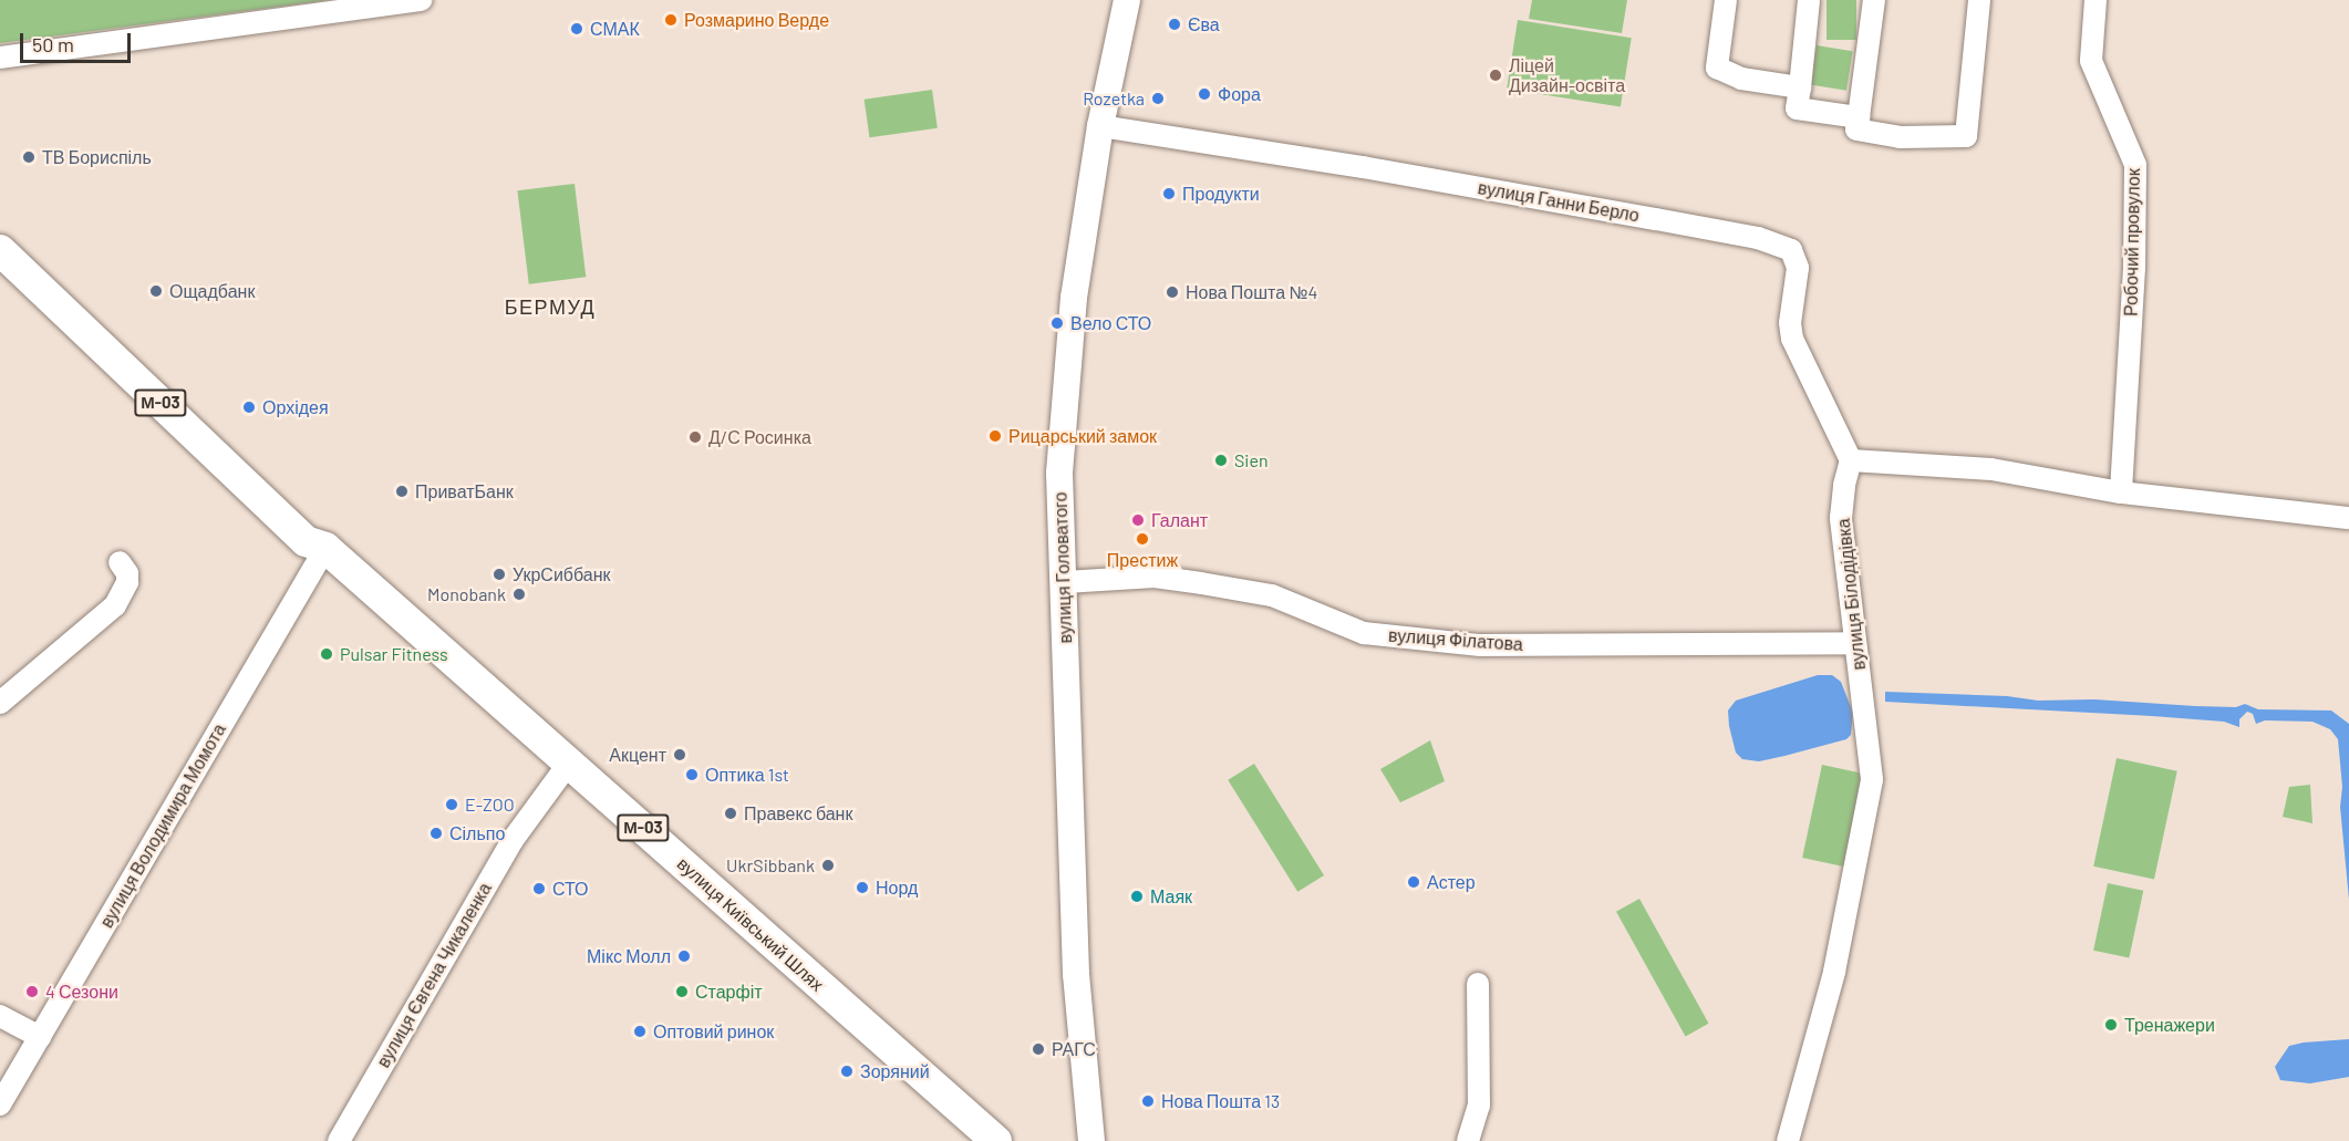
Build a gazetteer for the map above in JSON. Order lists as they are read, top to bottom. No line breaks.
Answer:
{"streets":{"highway":["М-03","вулиця Київський Шлях"],"main road":["вулиця Головатого"],"street":["вулиця Ганни Берло","Робочий провулок","вулиця Білодідівка","вулиця Філатова","вулиця Володимира Момота","вулиця Євгена Чикаленка"]},"crossings":[["вулиця Ганни Берло","вулиця Головатого"],["вулиця Ганни Берло","вулиця Білодідівка"],["вулиця Головатого","вулиця Філатова"],["вулиця Білодідівка","вулиця Філатова"],["вулиця Володимира Момота","вулиця Київський Шлях"],["вулиця Київський Шлях","вулиця Євгена Чикаленка"]],"districts":["БЕРМУД"],"places":["Розмарино Верде","Єва","СМАК","Ліцей Дизайн-освіта","Фора","Rozetka","ТВ Бориспіль","Продукти","Ощадбанк","Нова Пошта №4","Вело СТО","Орхідея","Рицарський замок","Д/С Росинка","Sien","ПриватБанк","Галант","Престиж","УкрСиббанк","Monobank","Pulsar Fitness","Акцент","Оптика 1st","E-ZOO","Правекс банк","Сільпо","UkrSibbank","Астер","Норд","СТО","Маяк","Мікс Молл","4 Сезони","Старфіт","Тренажери","Оптовий ринок","РАГС","Зоряний","Нова Пошта 13"],"scale_bar":"50 m"}
